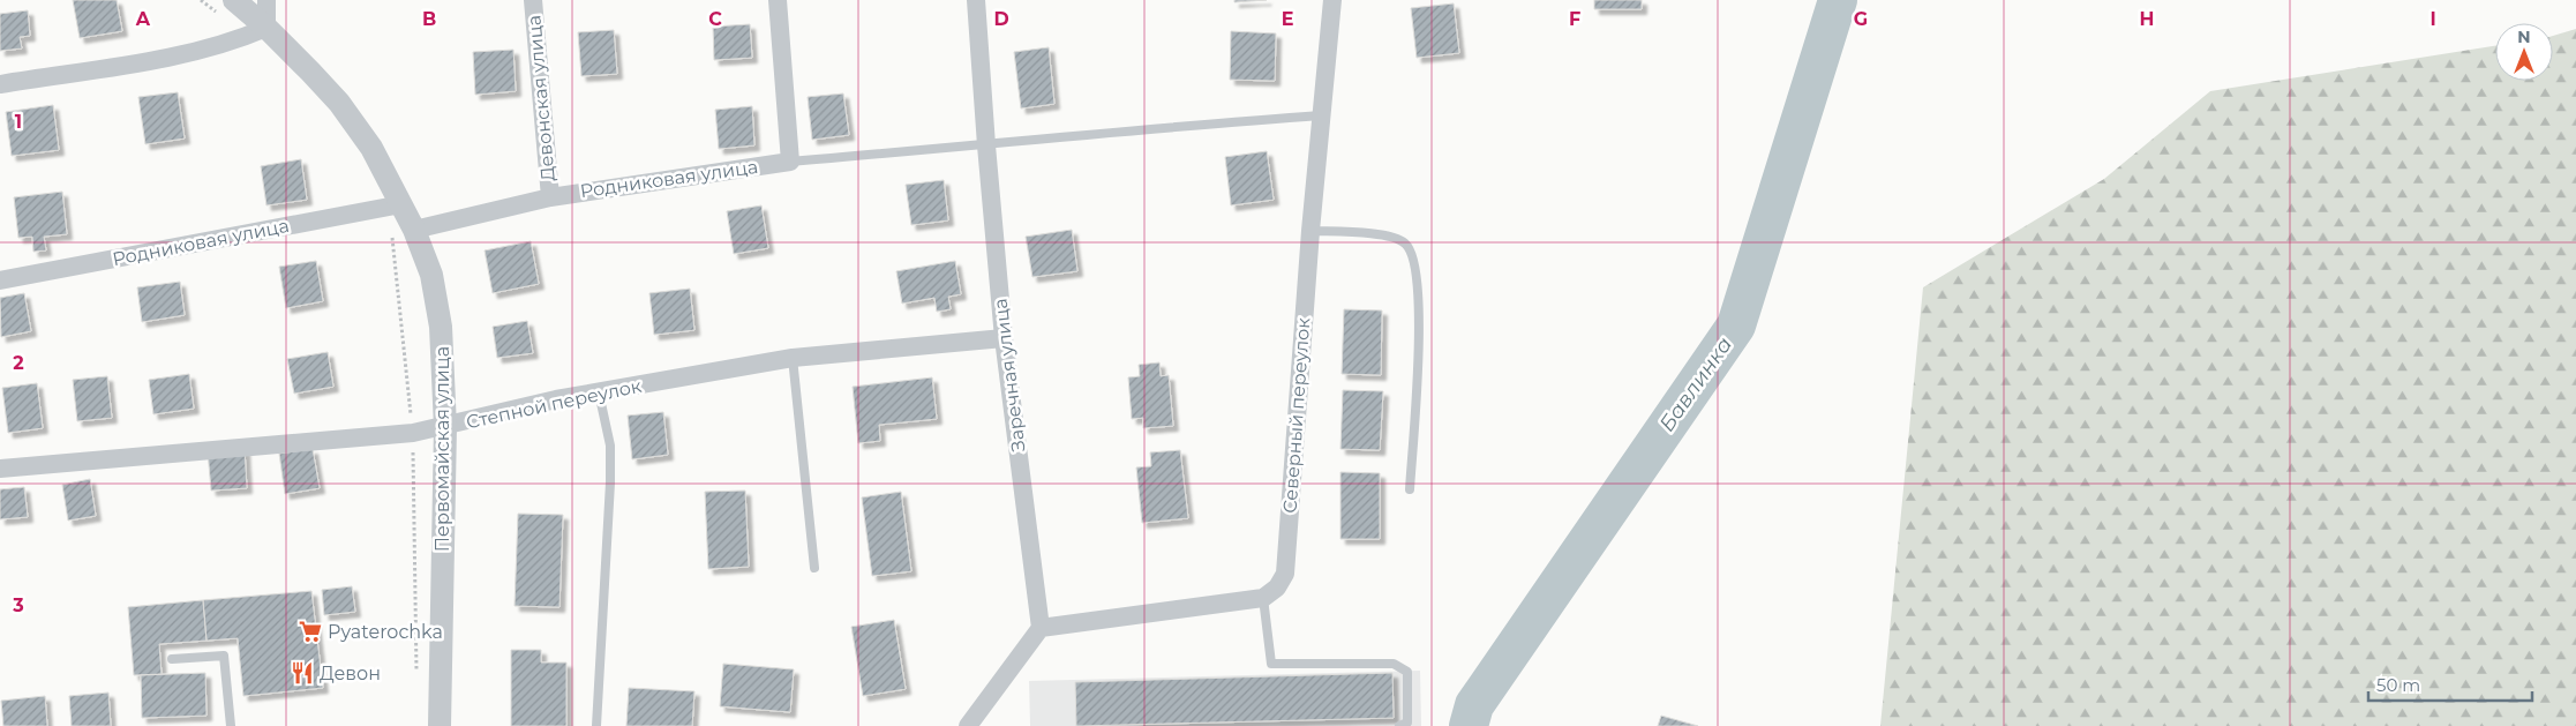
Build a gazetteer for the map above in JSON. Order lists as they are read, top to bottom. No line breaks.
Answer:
{"streets":{"street":["Девонская улица","Родниковая улица","Заречная улица","Степной переулок","Северный переулок","Первомайская улица"]},"crossings":[["Девонская улица","Родниковая улица"],["Родниковая улица","Первомайская улица"],["Заречная улица","Степной переулок"],["Степной переулок","Первомайская улица"]],"water":["Бавлинка"],"places":{"supermarket":["Pyaterochka"],"restaurant":["Девон"]},"scale_bar":"50 m","north":"top","grid":{"columns":["A","B","C","D","E","F","G","H","I"],"rows":["1","2","3"]}}
